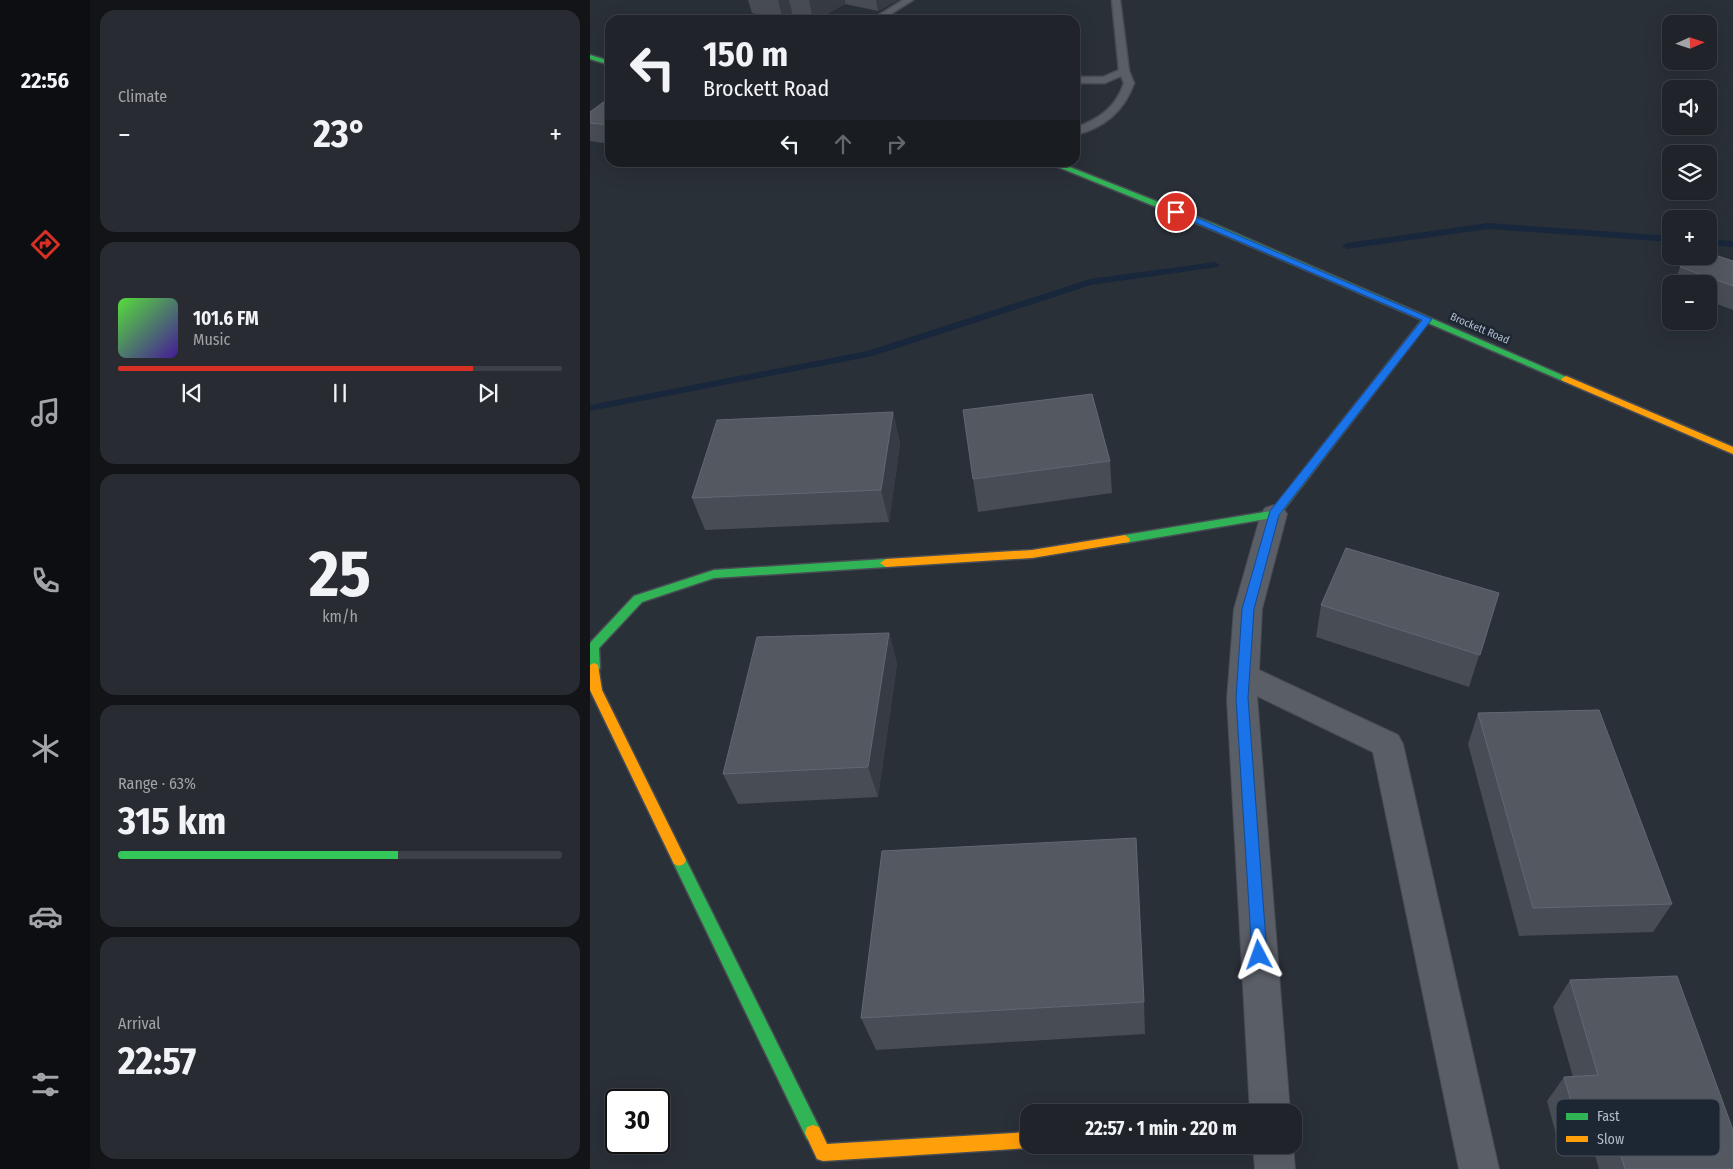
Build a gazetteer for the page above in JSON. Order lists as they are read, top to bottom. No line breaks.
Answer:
{"streets":{"street":["Brockett Road"]},"legend":["Fast","Slow"],"north":"right","page":{"tabs":"22:56","tile":["Climate",["25","km/h"],["Range · 63%","315 km"],["Arrival","22:57"]],"map_buttons":["+","−"],"turn":["150 m","Brockett Road"],"heat":["−","23°","+"],"song":["101.6 FM","Music"],"limit":"30","trip":"22:57 · 1 min · 220 m"}}
